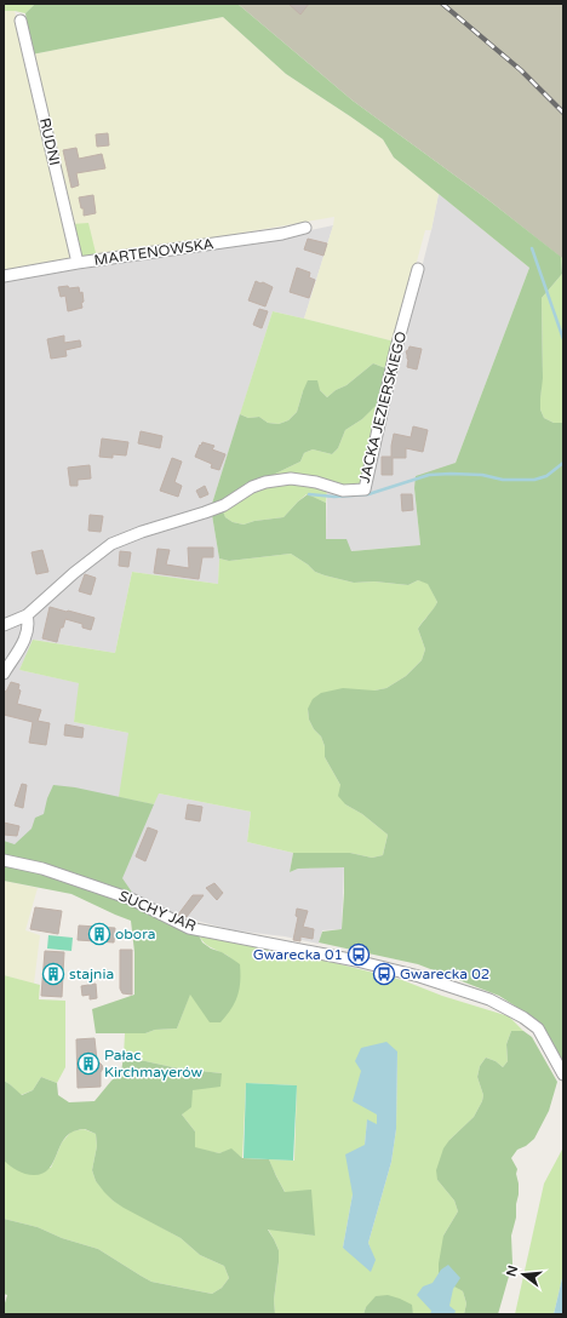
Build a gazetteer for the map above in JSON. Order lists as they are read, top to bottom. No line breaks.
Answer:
{"streets":{"street":["RUDNI","MARTENOWSKA","JACKA JEZIERSKIEGO","SUCHY JAR"]},"crossings":[["RUDNI","MARTENOWSKA"]],"places":{"building":["obora","stajnia","Pałac Kirchmayerów"],"bus stop":["Gwarecka 01","Gwarecka 02"]},"north":"left"}
